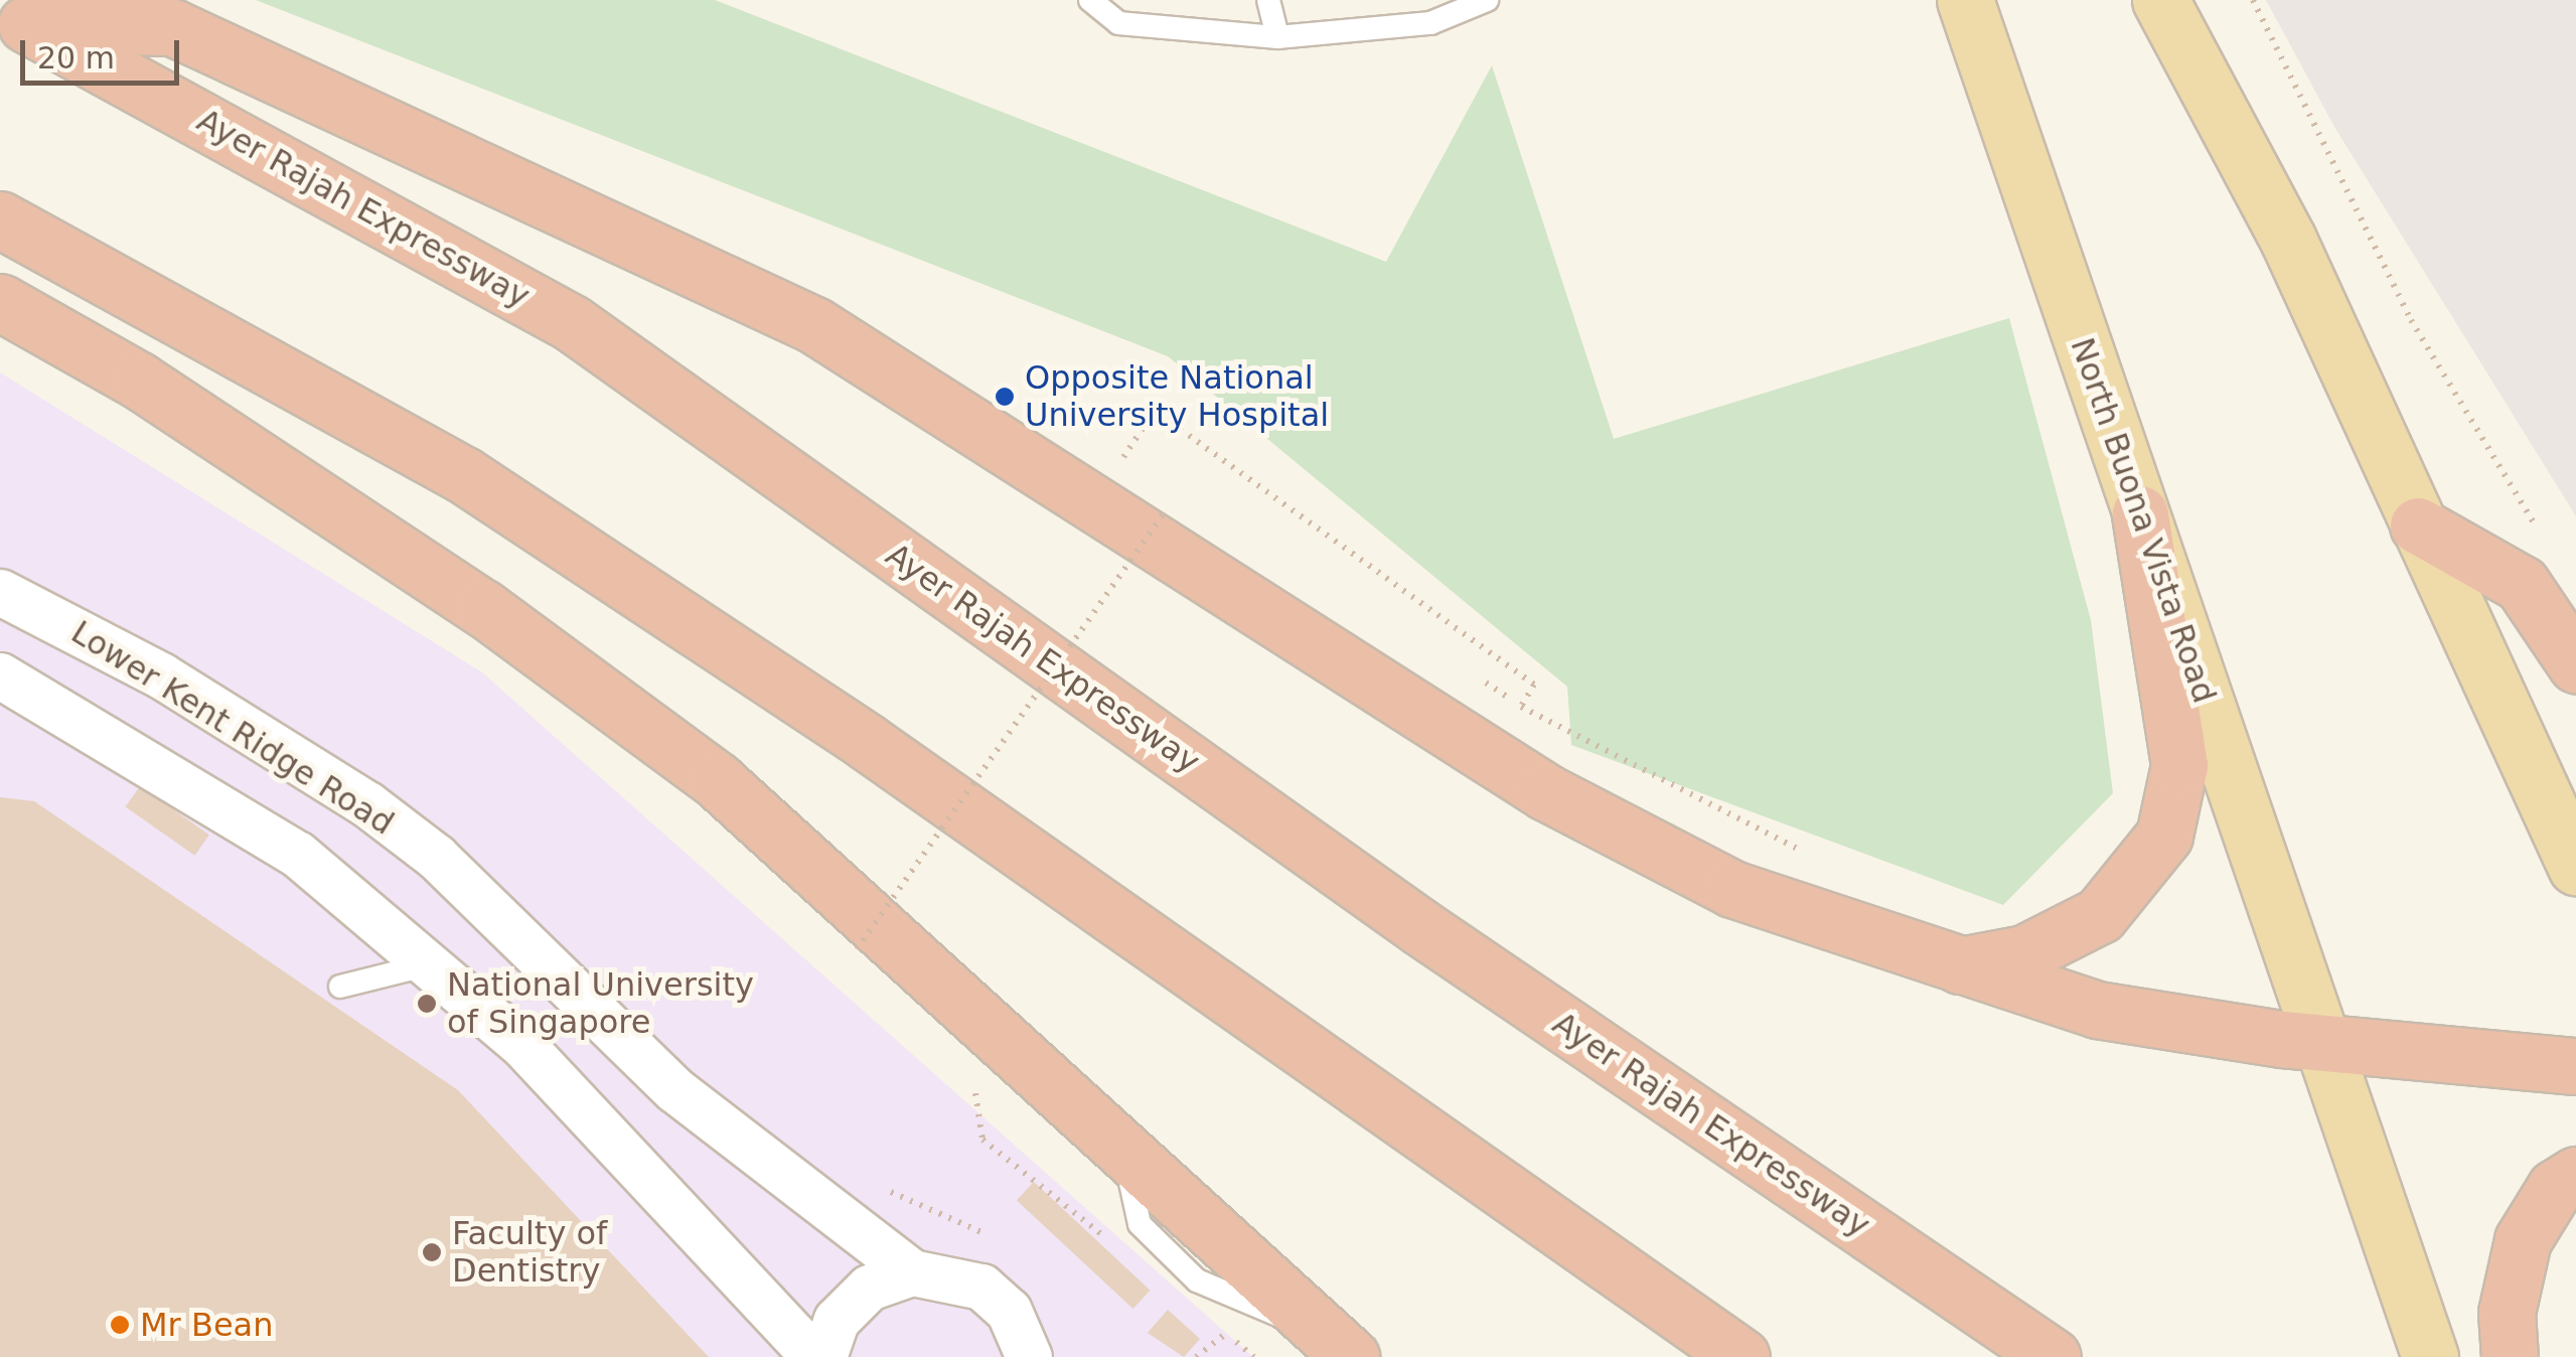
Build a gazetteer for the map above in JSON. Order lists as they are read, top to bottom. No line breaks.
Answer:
{"streets":{"highway":["Ayer Rajah Expressway"],"main road":["North Buona Vista Road"],"street":["Lower Kent Ridge Road"]},"places":["Opposite National University Hospital","National University of Singapore","Faculty of Dentistry","Mr Bean"],"scale_bar":"20 m"}
